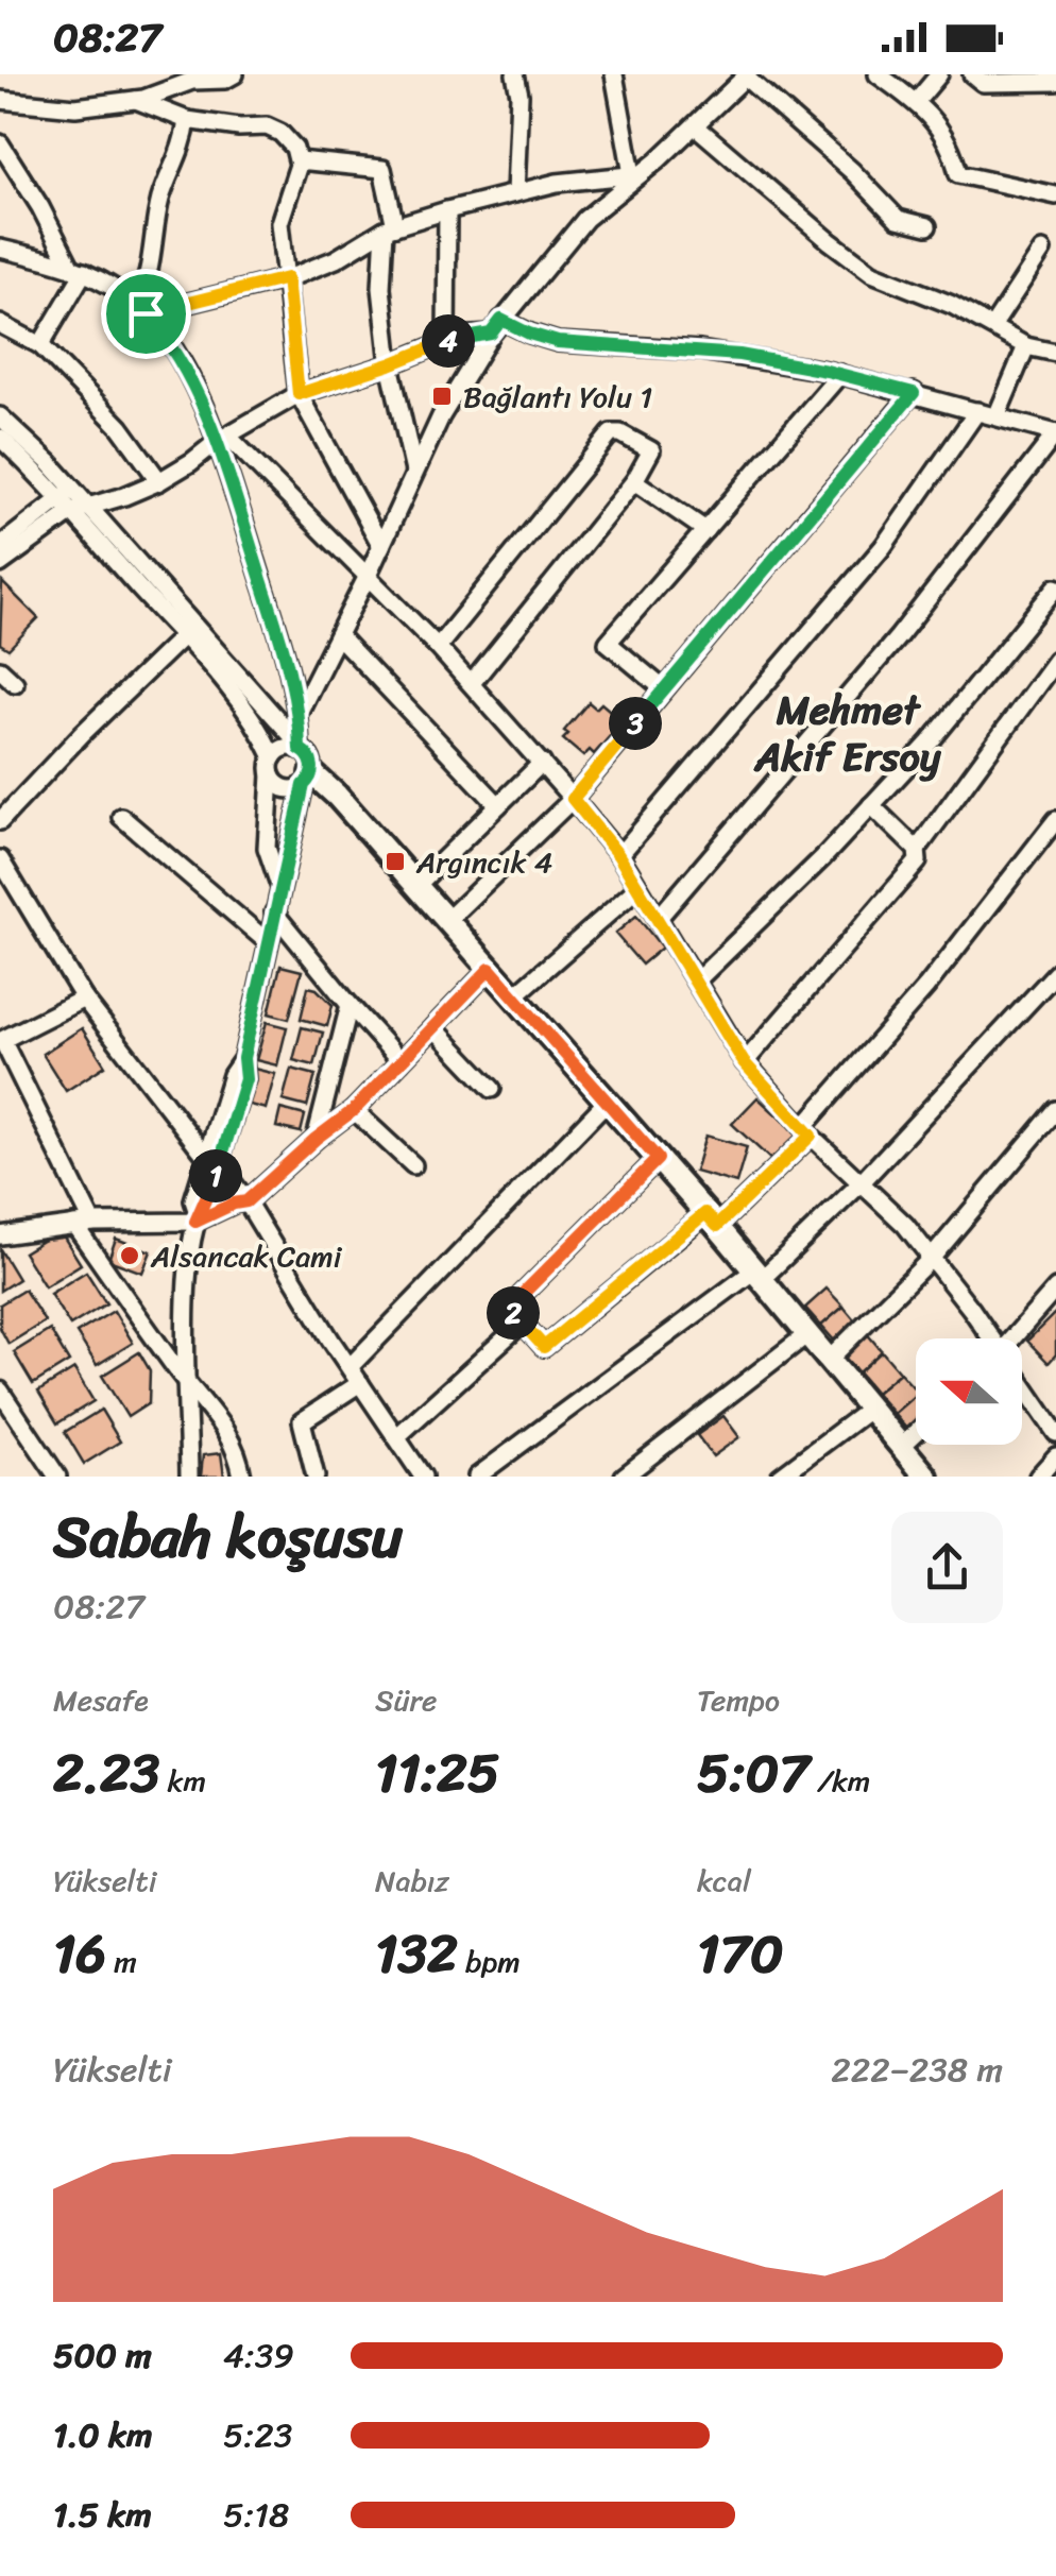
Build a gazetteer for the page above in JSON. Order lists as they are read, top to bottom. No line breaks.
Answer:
{"districts":["Mehmet Akif Ersoy"],"places":{"transit":["Bağlantı Yolu 1","Argıncık 4"],"other":["Alsancak Cami"]},"north":"left","page":{"status":"08:27","pins":["4","3","1","2"],"heading":["Sabah koşusu","08:27"],"stats":[["Mesafe","2.23 km"],["Süre","11:25"],["Tempo","5:07 /km"],["Yükselti","16 m"],["Nabız","132 bpm"],["kcal","170"]],"chart":["Yükselti","222–238 m"],"list":[{"name":"500 m","note":"4:39"},{"name":"1.0 km","note":"5:23"},{"name":"1.5 km","note":"5:18"}]}}
